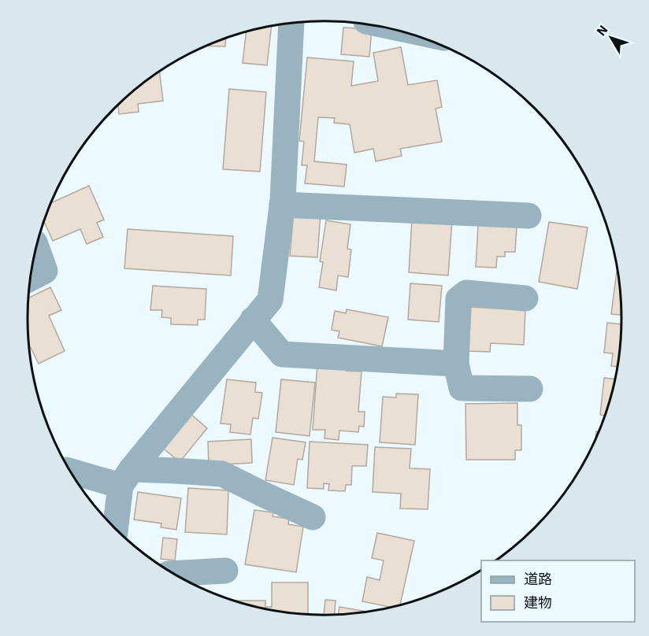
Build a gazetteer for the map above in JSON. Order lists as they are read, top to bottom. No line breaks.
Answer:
{"legend":["道路","建物"],"north":"top left"}
